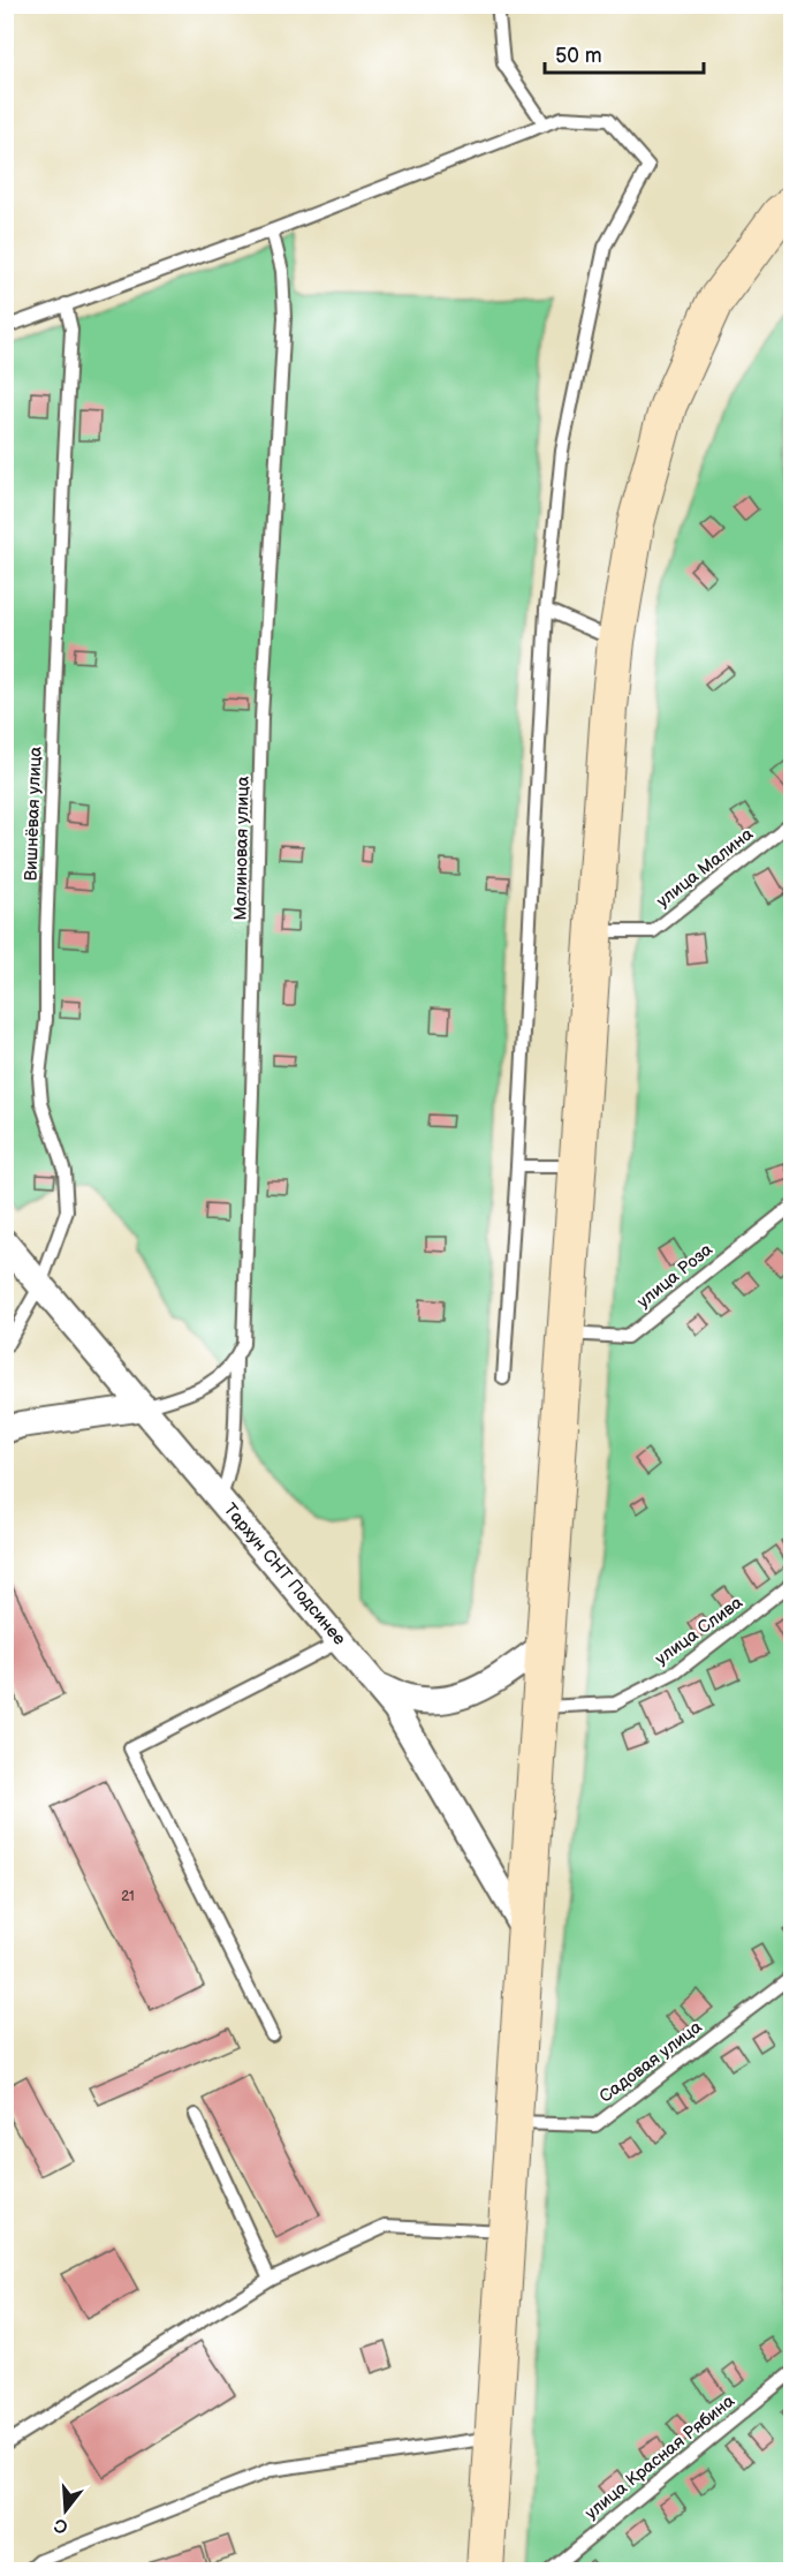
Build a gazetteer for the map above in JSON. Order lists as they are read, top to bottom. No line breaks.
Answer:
{"streets":{"street":["Тархун СНТ Подсинее"],"lane":["Вишнёвая улица","Малиновая улица","улица Малина","улица Роза","улица Слива","Садовая улица","улица Красная Рябина"]},"crossings":[["Вишнёвая улица","Тархун СНТ Подсинее"],["Малиновая улица","Тархун СНТ Подсинее"]],"house_numbers":["21"],"scale_bar":"50 m","north":"bottom"}
